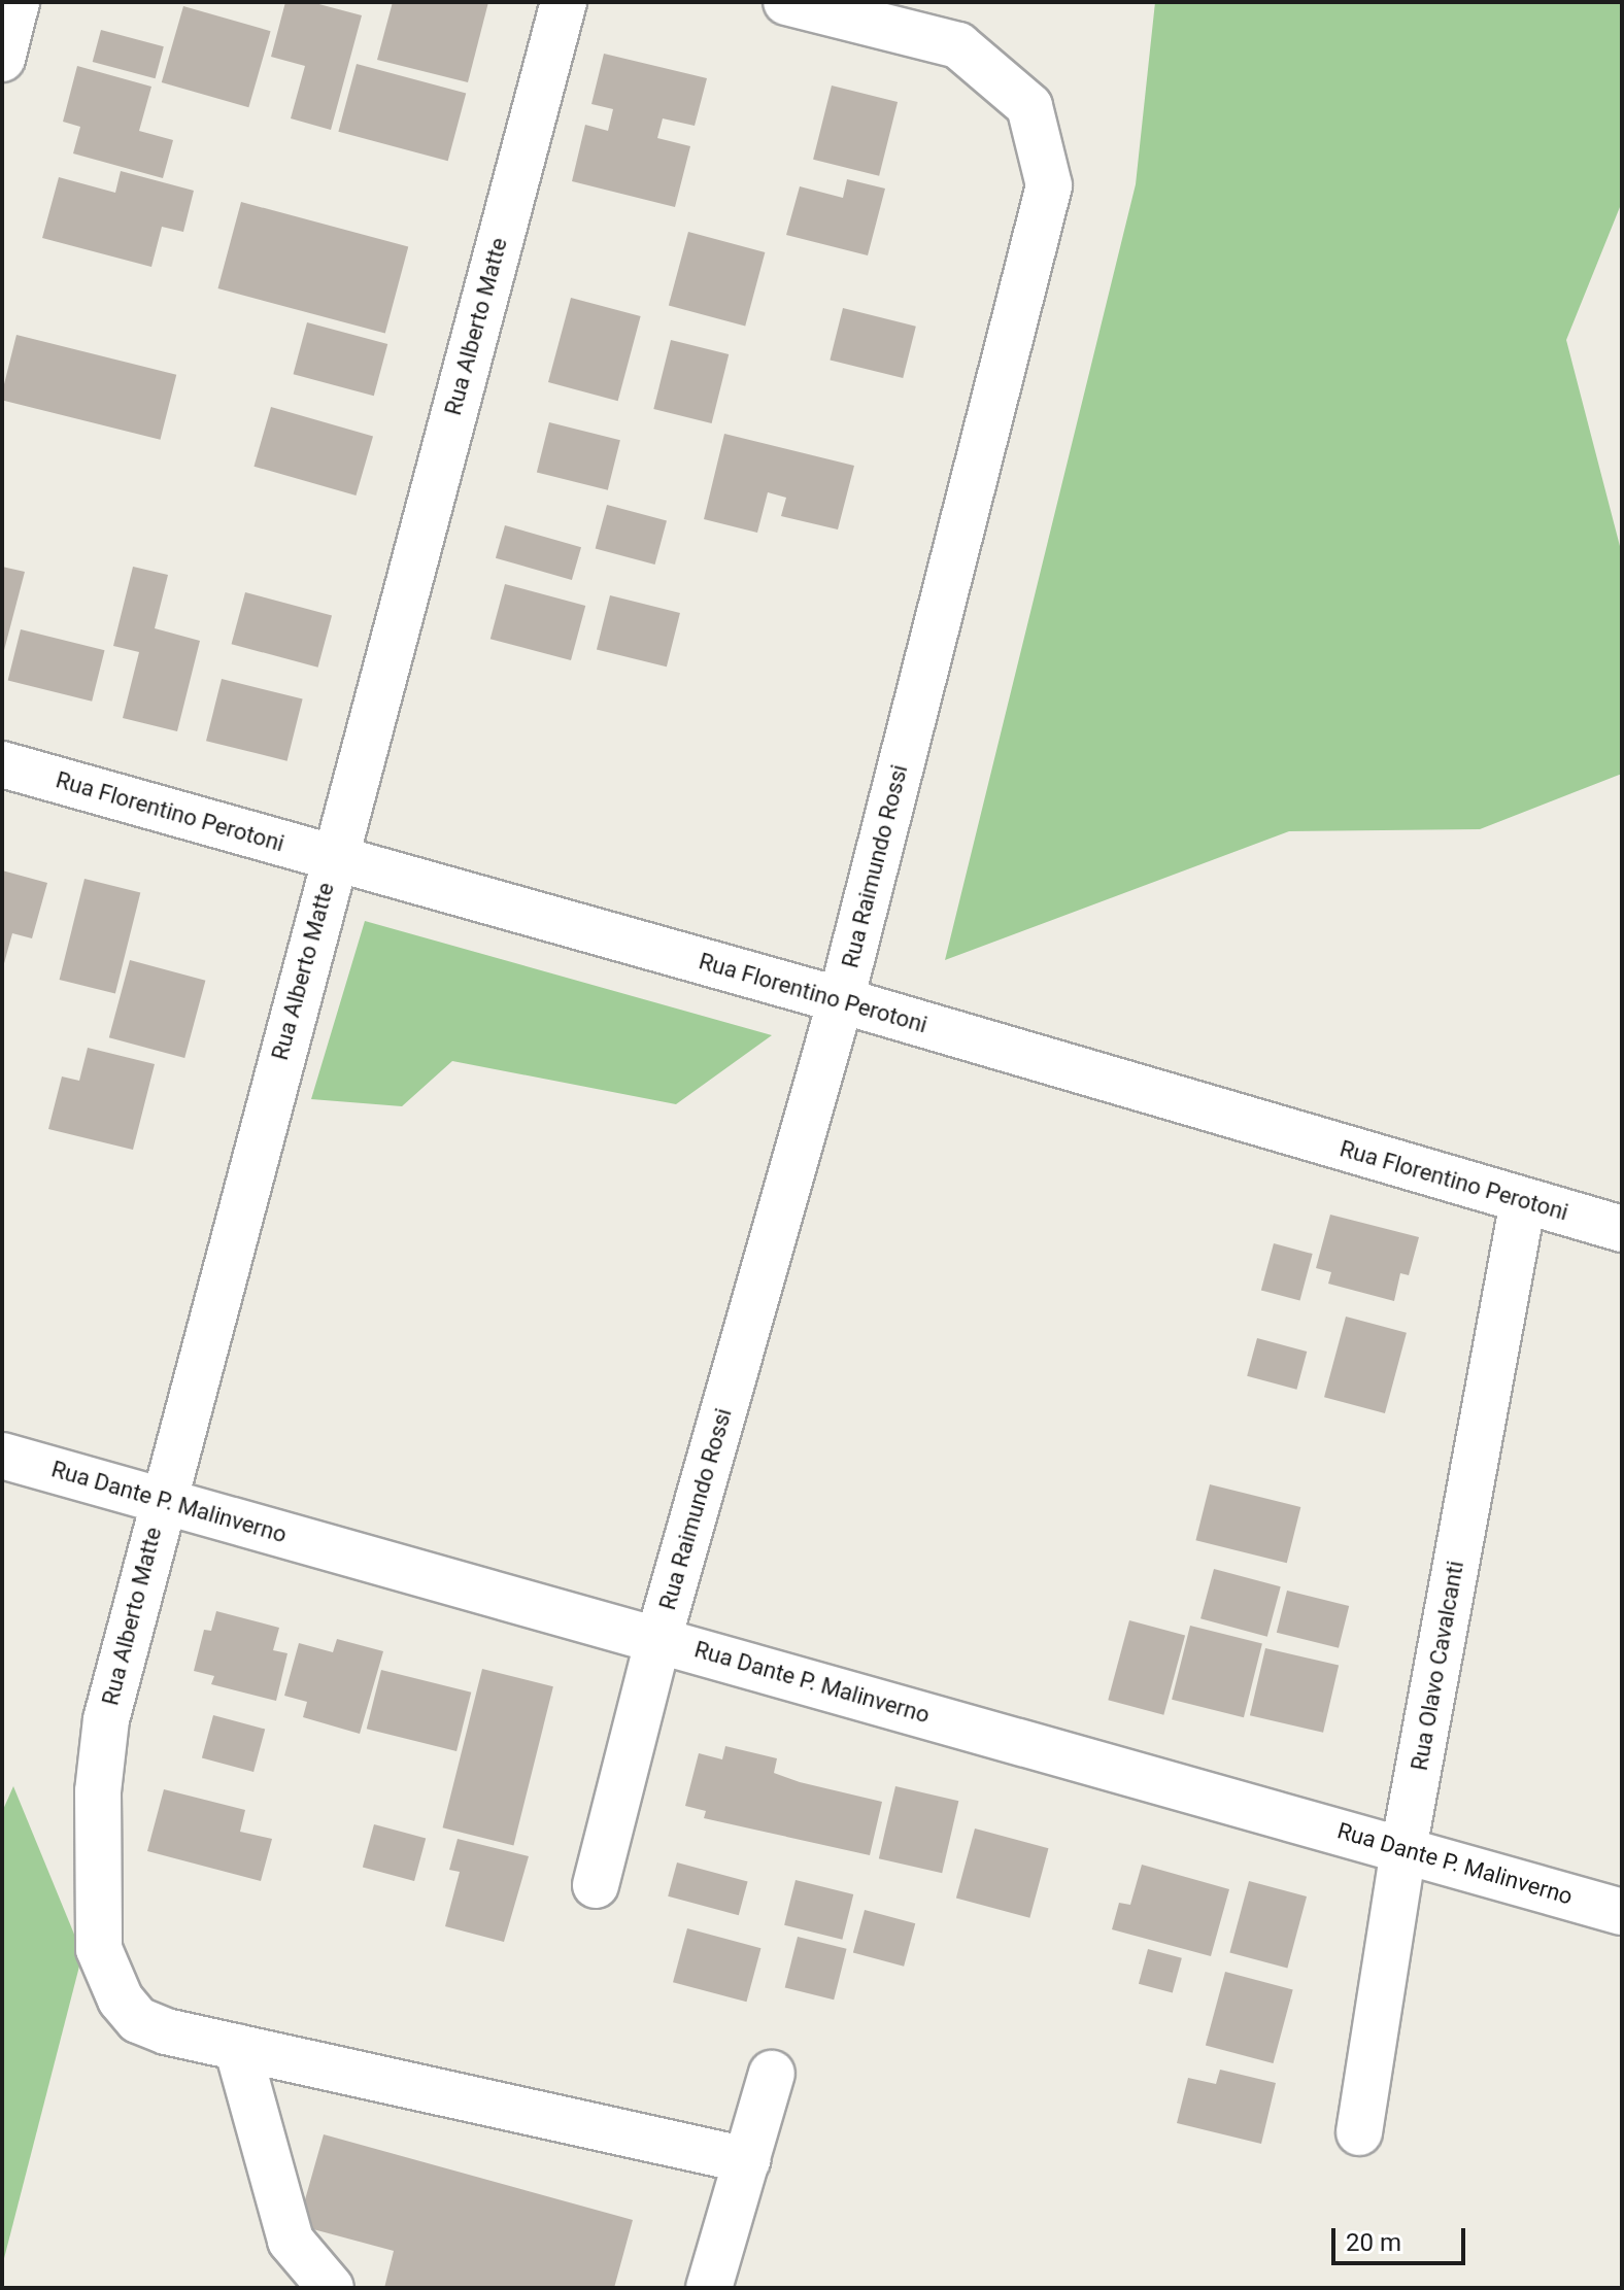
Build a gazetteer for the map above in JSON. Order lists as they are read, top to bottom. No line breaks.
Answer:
{"streets":{"street":["Rua Alberto Matte","Rua Florentino Perotoni","Rua Raimundo Rossi","Rua Dante P. Malinverno","Rua Olavo Cavalcanti"]},"crossings":[["Rua Alberto Matte","Rua Florentino Perotoni"],["Rua Alberto Matte","Rua Dante P. Malinverno"],["Rua Florentino Perotoni","Rua Raimundo Rossi"],["Rua Florentino Perotoni","Rua Olavo Cavalcanti"],["Rua Raimundo Rossi","Rua Dante P. Malinverno"],["Rua Dante P. Malinverno","Rua Olavo Cavalcanti"]],"scale_bar":"20 m"}
